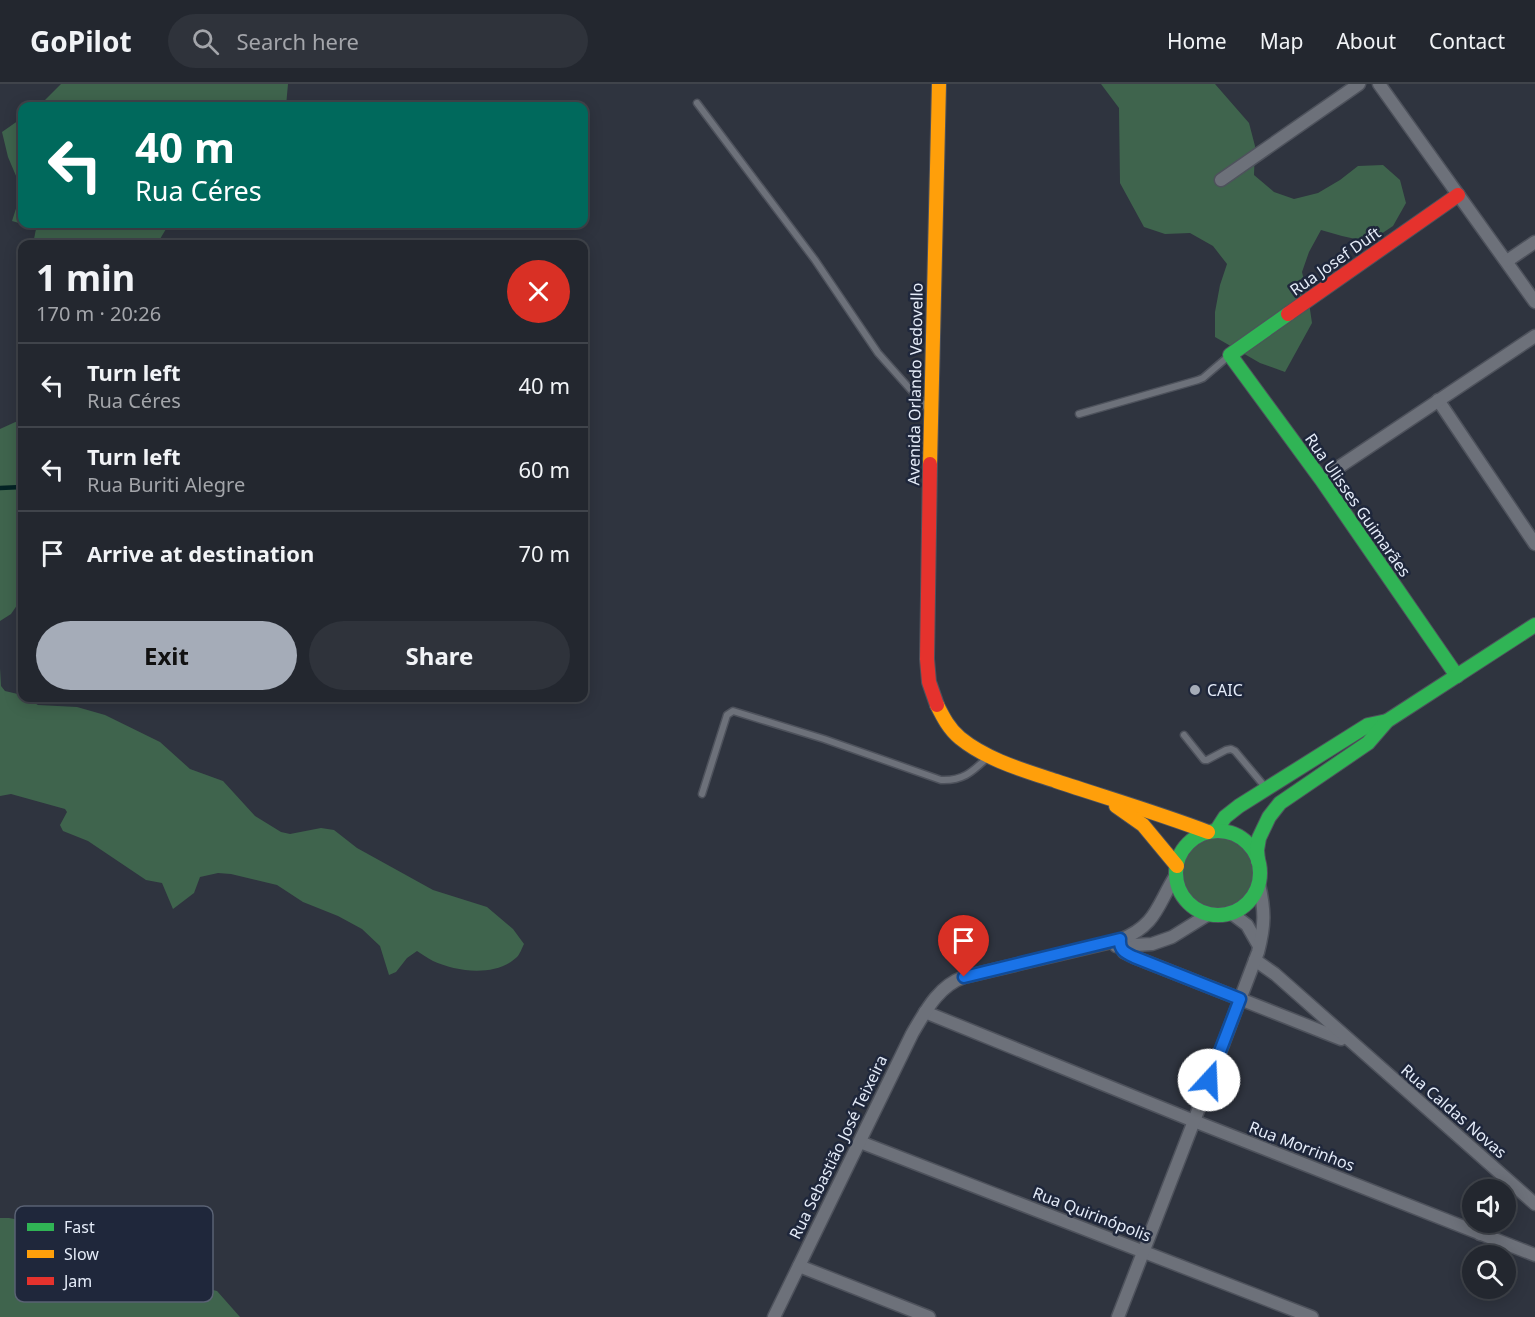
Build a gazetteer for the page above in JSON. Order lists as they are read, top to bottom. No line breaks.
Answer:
{"streets":{"street":["Rua Josef Duft","Avenida Orlando Vedovello","Rua Ulisses Guimarães","Rua Caldas Novas","Rua Morrinhos","Rua Sebastião José Teixeira","Rua Quirinópolis"]},"crossings":[["Rua Josef Duft","Rua Ulisses Guimarães"],["Rua Caldas Novas","Rua Sebastião José Teixeira"],["Rua Morrinhos","Rua Sebastião José Teixeira"],["Rua Sebastião José Teixeira","Rua Quirinópolis"]],"places":["CAIC"],"legend":["Fast","Slow","Jam"],"page":{"header":"GoPilot","search":"Search here","nav":["Home","Map","About","Contact"],"turn":["40 m","Rua Céres"],"heading":["1 min","170 m · 20:26"],"list":[{"name":"Turn left","note":"Rua Céres","value":"40 m"},{"name":"Turn left","note":"Rua Buriti Alegre","value":"60 m"},{"name":"Arrive at destination","value":"70 m"}],"buttons":["Exit","Share"]}}
